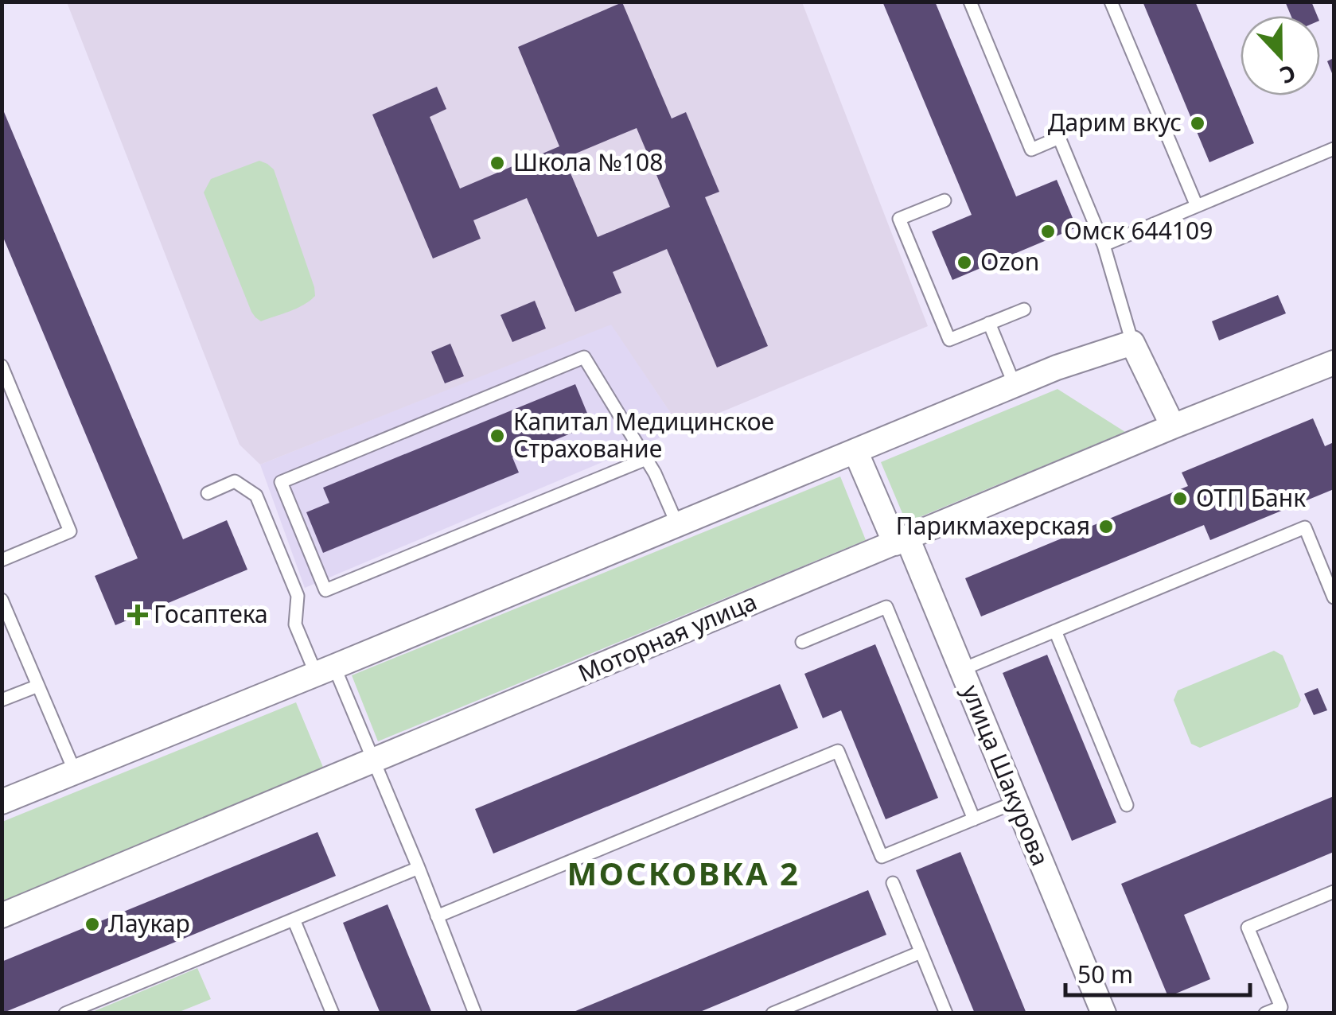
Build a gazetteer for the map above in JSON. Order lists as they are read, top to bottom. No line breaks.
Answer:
{"streets":{"street":["Моторная улица","улица Шакурова"]},"crossings":[["Моторная улица","улица Шакурова"]],"districts":["МОСКОВКА 2"],"places":{"other":["Дарим вкус","Школа №108","Омск 644109","Ozon","Капитал Медицинское Страхование","ОТП Банк","Парикмахерская","Лаукар"],"health":["Госаптека"]},"scale_bar":"50 m","north":"bottom"}
